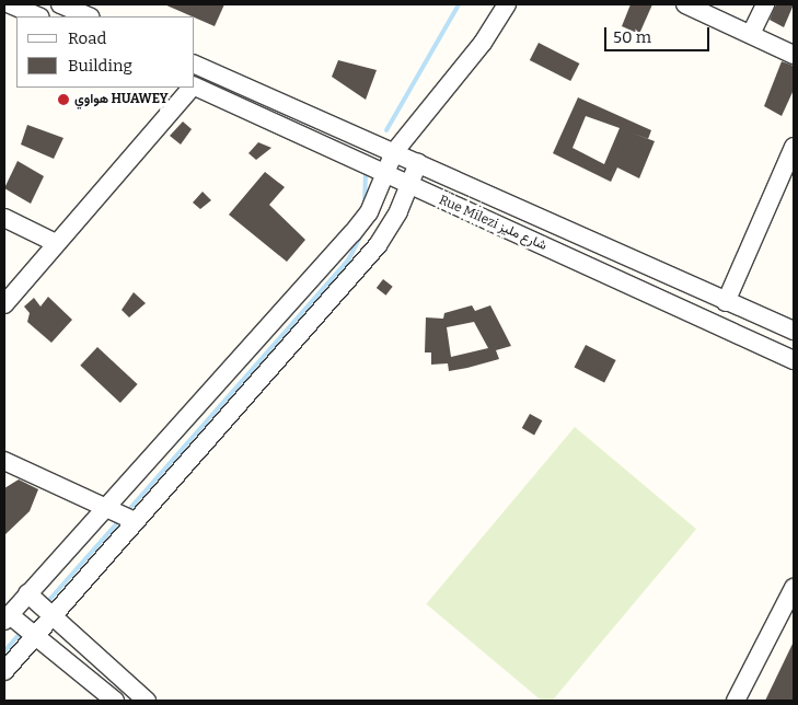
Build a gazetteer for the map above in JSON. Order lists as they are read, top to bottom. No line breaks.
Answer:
{"streets":{"street":["Rue Milezi شارع مليز"]},"places":["هواوي HUAWEY"],"legend":["Road","Building"],"scale_bar":"50 m"}
